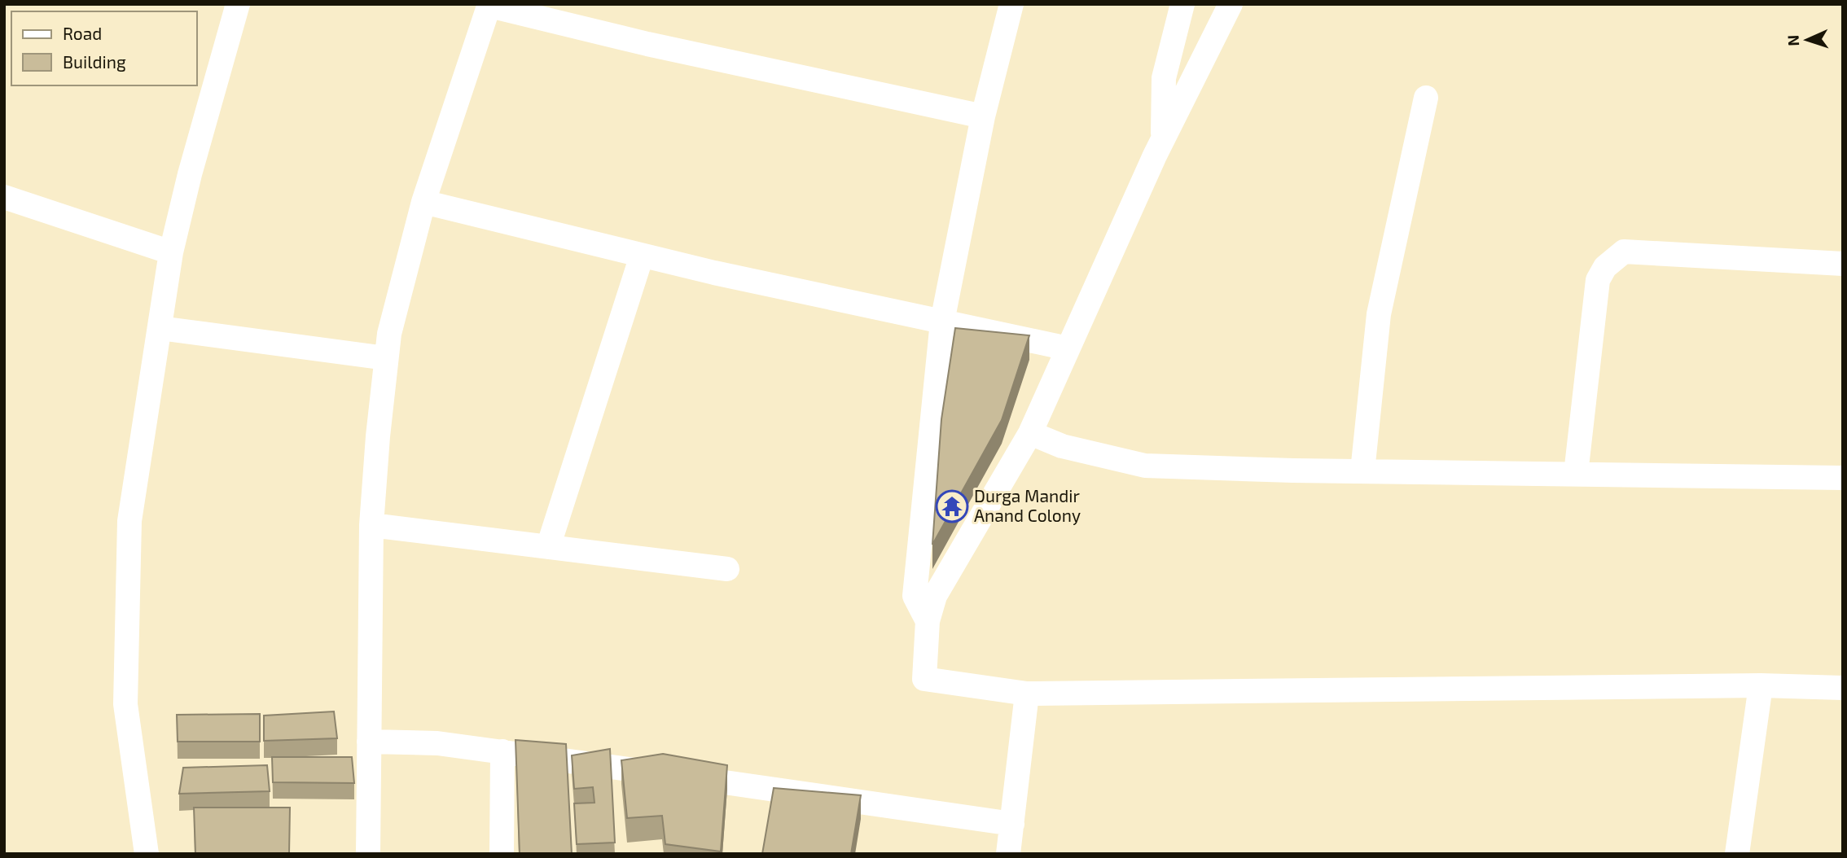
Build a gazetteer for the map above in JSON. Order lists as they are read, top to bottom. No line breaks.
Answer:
{"places":{"temple":["Durga Mandir Anand Colony"]},"legend":["Road","Building"],"north":"left"}
